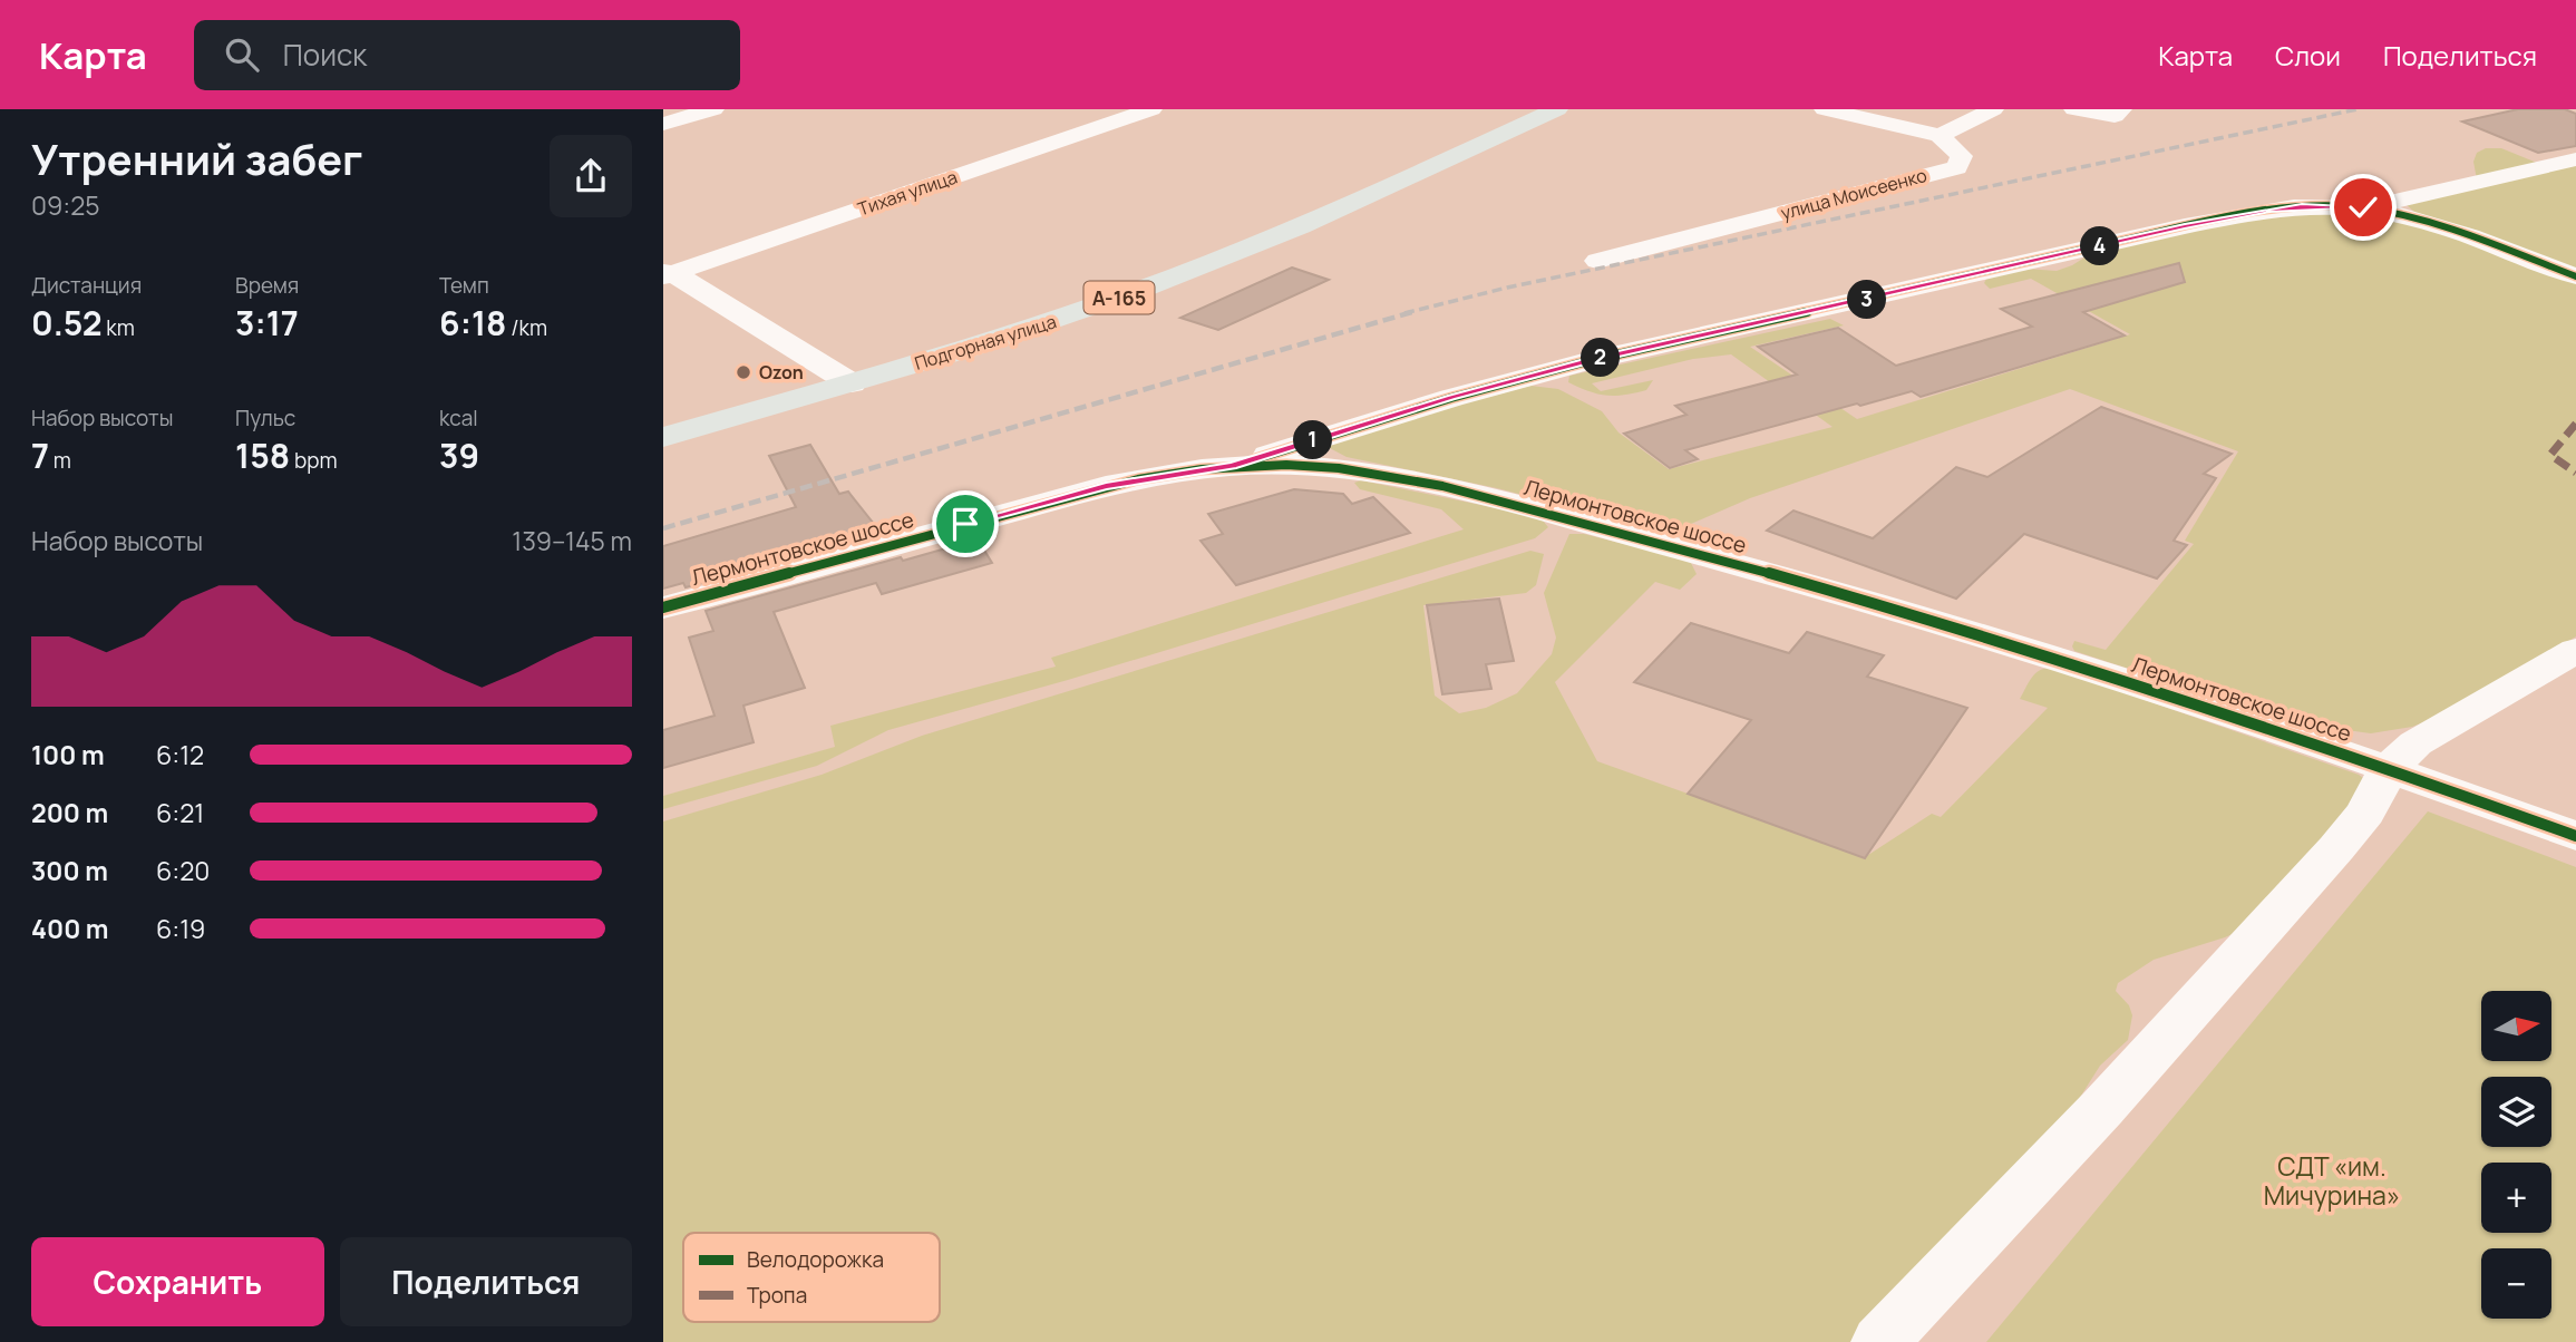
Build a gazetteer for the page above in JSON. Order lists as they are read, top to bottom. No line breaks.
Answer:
{"streets":{"main road":["А-165","Подгорная улица"],"street":["Тихая улица","улица Моисеенко","Лермонтовское шоссе"]},"parks":["СДТ «им. Мичурина»"],"places":["Ozon"],"legend":["Велодорожка","Тропа"],"north":"right","page":{"header":"Карта","search":"Поиск","nav":["Карта","Слои","Поделиться"],"heading":["Утренний забег","09:25"],"pins":["4","3","2","1"],"stats":[["Дистанция","0.52 km"],["Время","3:17"],["Темп","6:18 /km"],["Набор высоты","7 m"],["Пульс","158 bpm"],["kcal","39"]],"chart":["Набор высоты","139–145 m"],"list":[{"name":"100 m","note":"6:12"},{"name":"200 m","note":"6:21"},{"name":"300 m","note":"6:20"},{"name":"400 m","note":"6:19"}],"map_buttons":["+","−"],"buttons":["Сохранить","Поделиться"]}}
